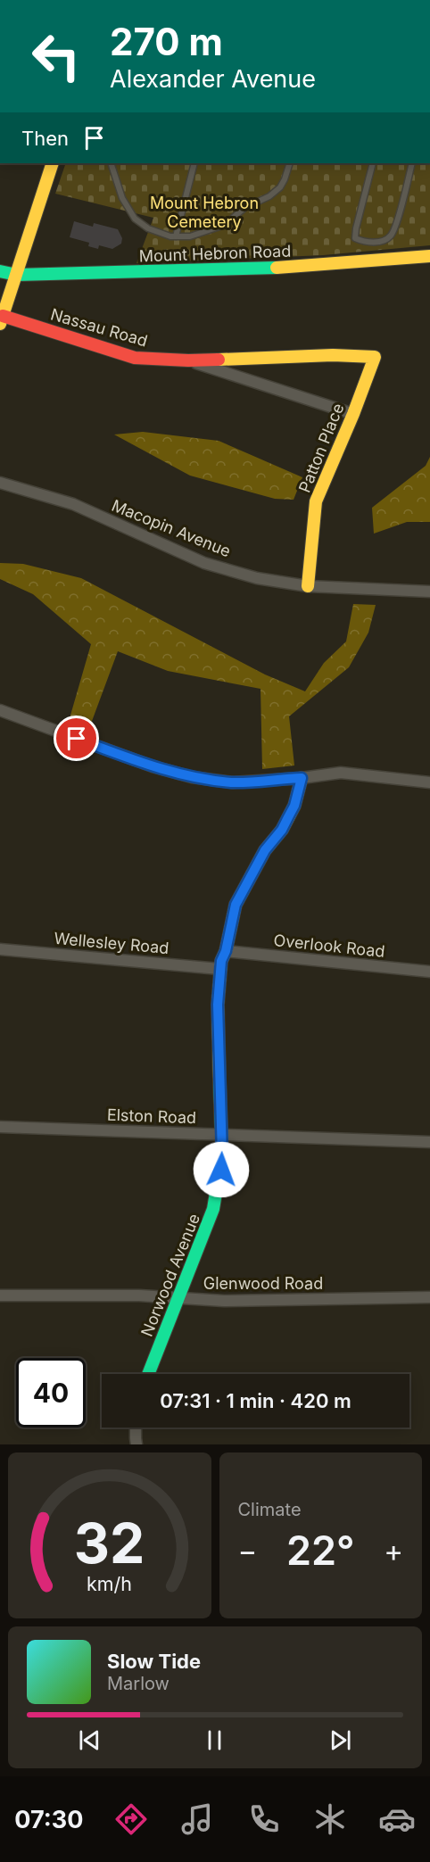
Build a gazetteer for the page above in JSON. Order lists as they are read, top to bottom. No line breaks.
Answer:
{"streets":{"street":["Mount Hebron Road","Nassau Road","Patton Place","Macopin Avenue","Wellesley Road","Overlook Road","Elston Road","Norwood Avenue","Glenwood Road"]},"crossings":[["Nassau Road","Patton Place"],["Patton Place","Macopin Avenue"],["Wellesley Road","Norwood Avenue"],["Overlook Road","Norwood Avenue"],["Elston Road","Norwood Avenue"],["Norwood Avenue","Glenwood Road"]],"parks":["Mount Hebron Cemetery"],"page":{"turn":["270 m","Alexander Avenue"],"then":"Then","limit":"40","trip":"07:31 · 1 min · 420 m","tile":"Climate","heat":["−","22°","+"],"song":["Slow Tide","Marlow"],"tabs":"07:30","gauge":["32","km/h"]}}
